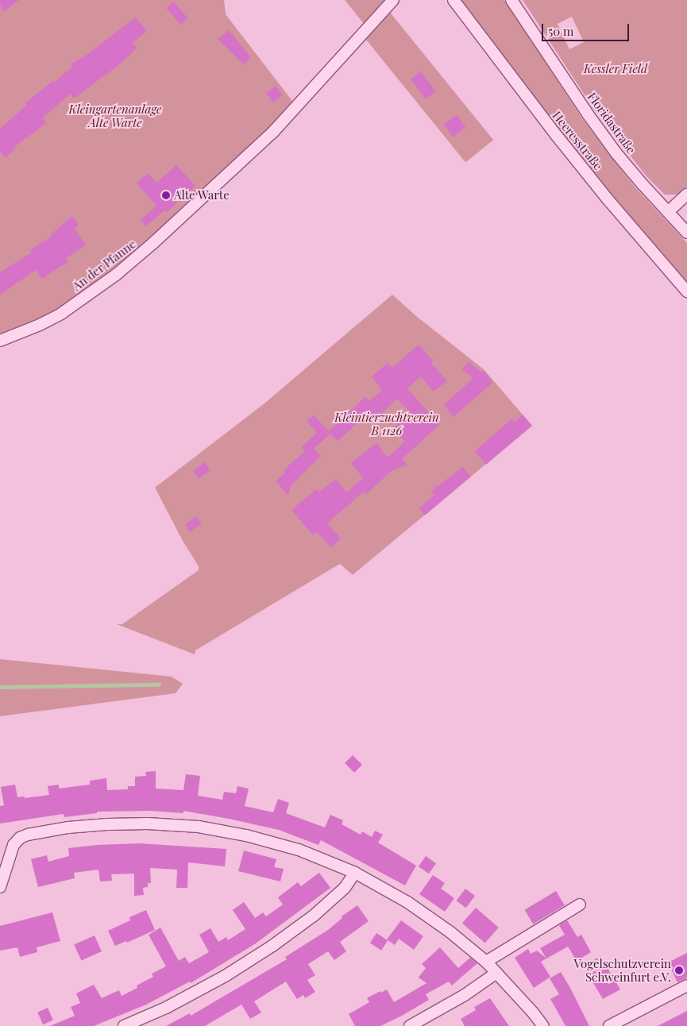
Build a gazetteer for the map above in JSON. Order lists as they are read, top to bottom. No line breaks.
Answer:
{"streets":{"street":["Floridastraße","Heeresstraße","An der Pfanne"]},"parks":["Kessler Field","Kleingartenanlage Alte Warte","Kleintierzuchtverein B 1126"],"places":["Alte Warte","Vogelschutzverein Schweinfurt e.V."],"scale_bar":"50 m"}
